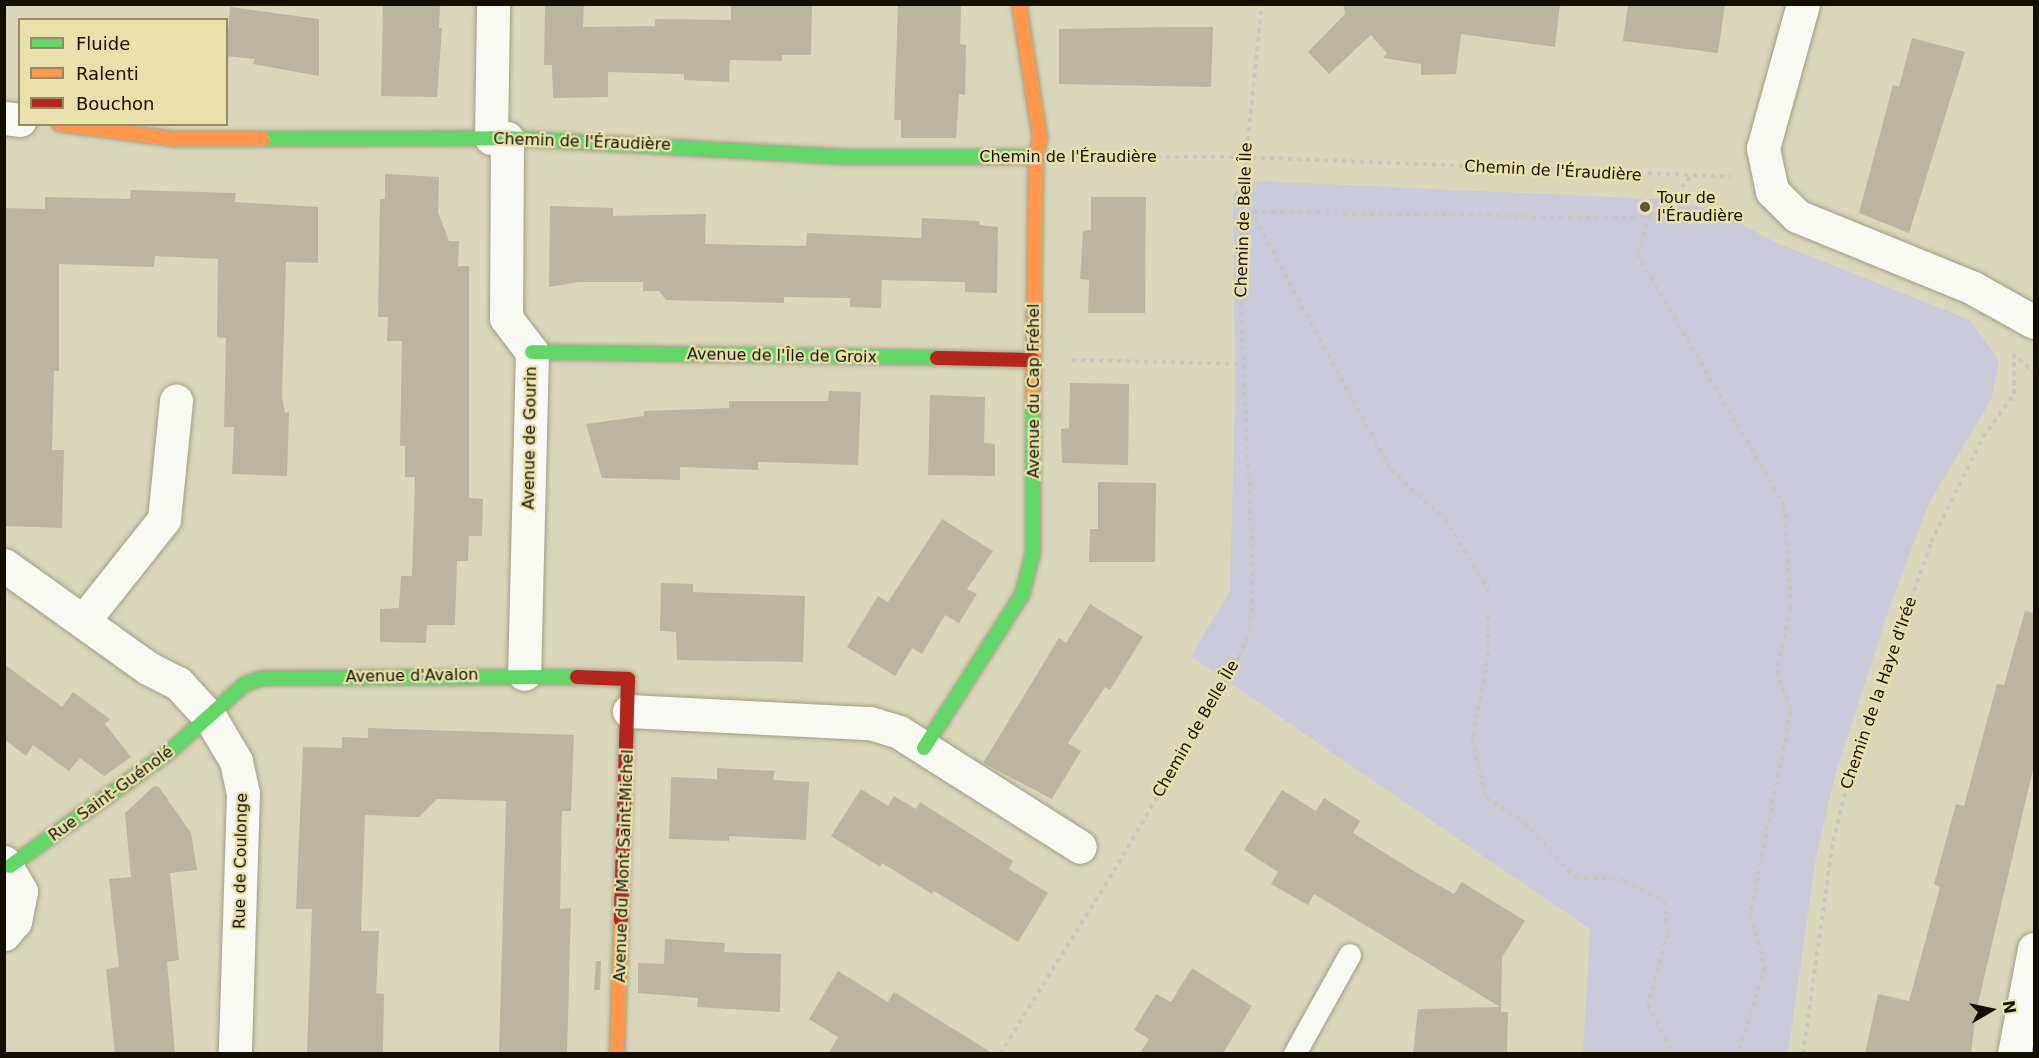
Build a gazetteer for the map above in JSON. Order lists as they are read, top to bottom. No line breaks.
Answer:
{"streets":{"street":["Chemin de l'Éraudière","Avenue de l'Île de Groix","Avenue du Cap Fréhel","Avenue de Gourin","Avenue d'Avalon","Rue Saint-Guénolé","Rue de Coulonge","Avenue du Mont Saint-Michel"],"path":["Chemin de Belle Île","Chemin de la Haye d'Irée"]},"crossings":[["Chemin de l'Éraudière","Chemin de Belle Île"],["Chemin de l'Éraudière","Avenue du Cap Fréhel"],["Chemin de l'Éraudière","Avenue de Gourin"],["Avenue de l'Île de Groix","Avenue du Cap Fréhel"],["Avenue de l'Île de Groix","Avenue de Gourin"],["Avenue de Gourin","Avenue d'Avalon"],["Avenue d'Avalon","Rue Saint-Guénolé"],["Avenue d'Avalon","Rue de Coulonge"],["Avenue d'Avalon","Avenue du Mont Saint-Michel"],["Rue Saint-Guénolé","Rue de Coulonge"]],"places":["Tour de l'Éraudière"],"legend":["Fluide","Ralenti","Bouchon"],"north":"right"}
